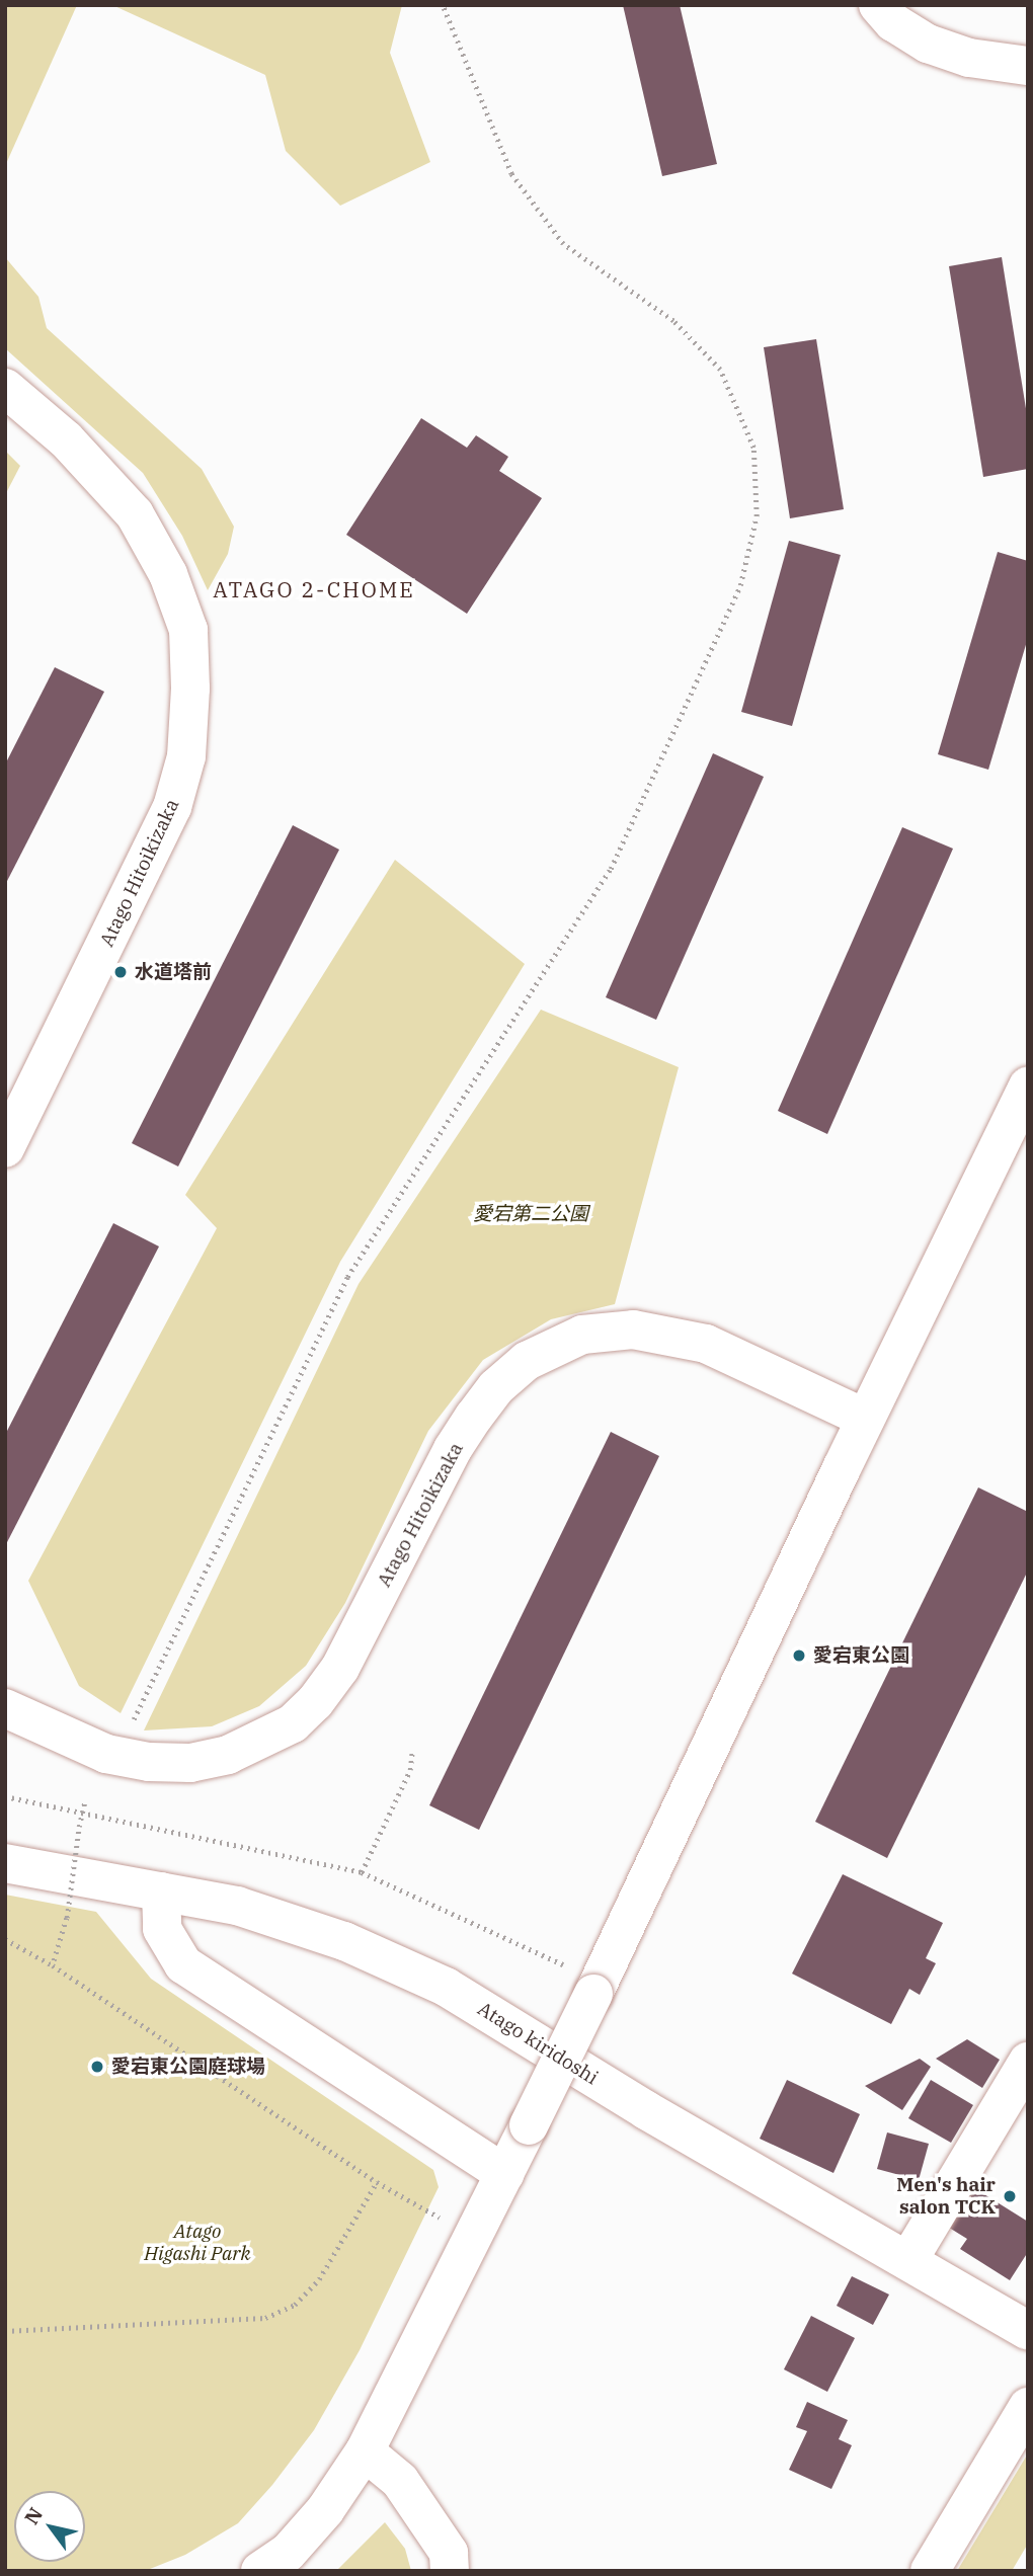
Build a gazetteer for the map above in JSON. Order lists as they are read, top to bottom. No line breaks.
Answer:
{"streets":{"street":["Atago Hitoikizaka","Atago kiridoshi"]},"districts":["ATAGO 2-CHOME"],"parks":["愛宕第二公園","Atago Higashi Park"],"places":["水道塔前","愛宕東公園","愛宕東公園庭球場","Men's hair salon TCK"],"north":"top left"}
